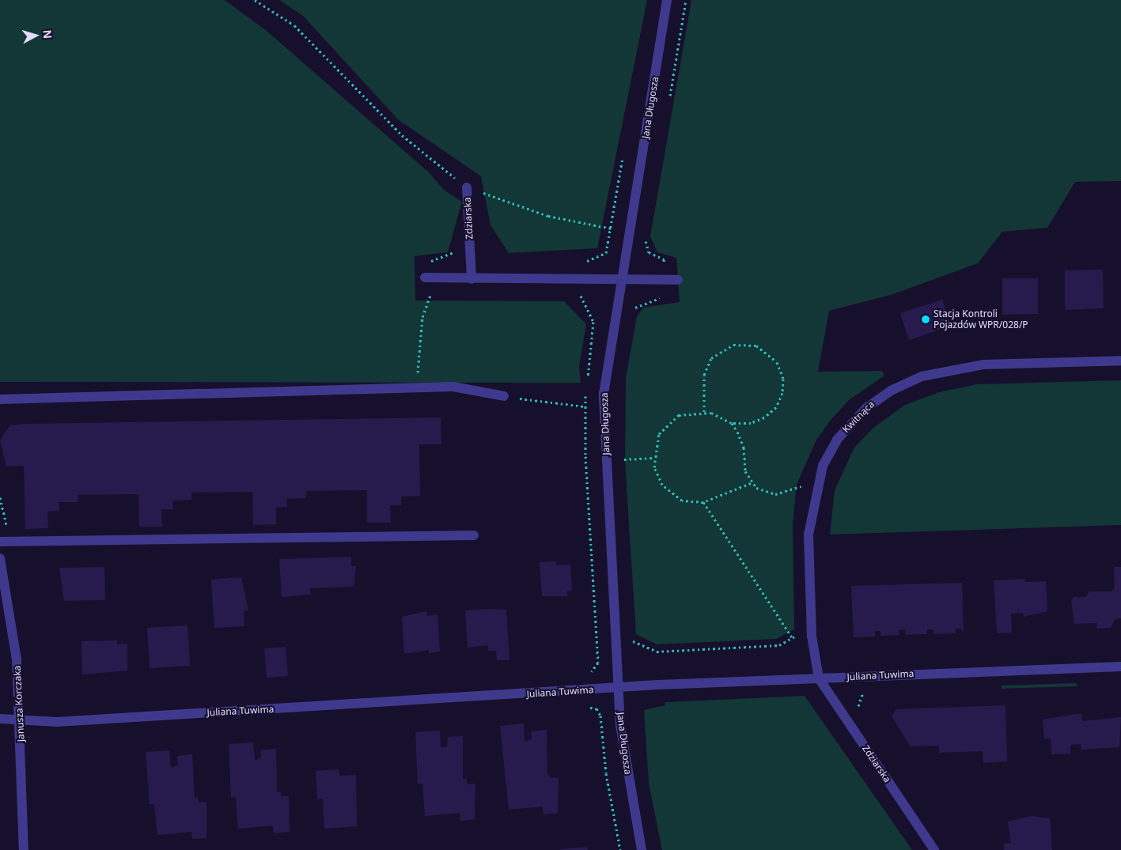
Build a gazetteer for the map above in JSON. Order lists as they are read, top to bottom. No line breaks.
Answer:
{"streets":{"street":["Jana Długosza","Zdziarska","Kwitnąca","Juliana Tuwima","Janusza Korczaka"]},"crossings":[["Jana Długosza","Juliana Tuwima"],["Zdziarska","Kwitnąca"],["Zdziarska","Juliana Tuwima"],["Kwitnąca","Juliana Tuwima"],["Juliana Tuwima","Janusza Korczaka"]],"places":["Stacja Kontroli Pojazdów WPR/028/P"],"north":"right"}
